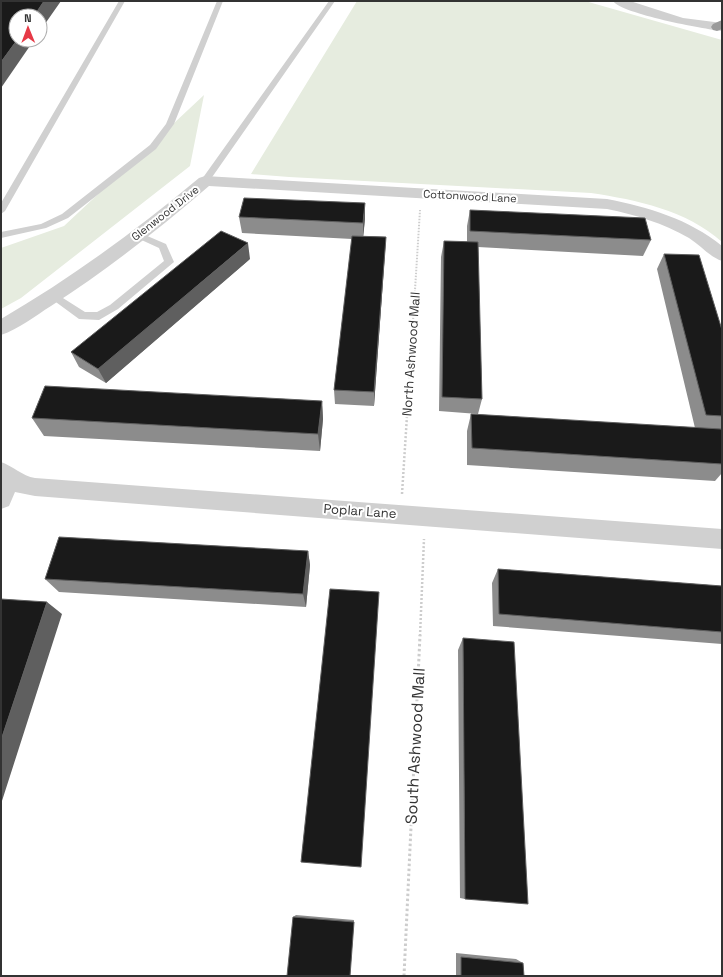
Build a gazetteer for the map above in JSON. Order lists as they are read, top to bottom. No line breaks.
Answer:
{"streets":{"street":["Cottonwood Lane","Glenwood Drive","Poplar Lane"],"path":["North Ashwood Mall","South Ashwood Mall"]},"crossings":[["Cottonwood Lane","Glenwood Drive"],["Cottonwood Lane","North Ashwood Mall"],["North Ashwood Mall","Poplar Lane"],["Poplar Lane","South Ashwood Mall"]],"north":"top"}
